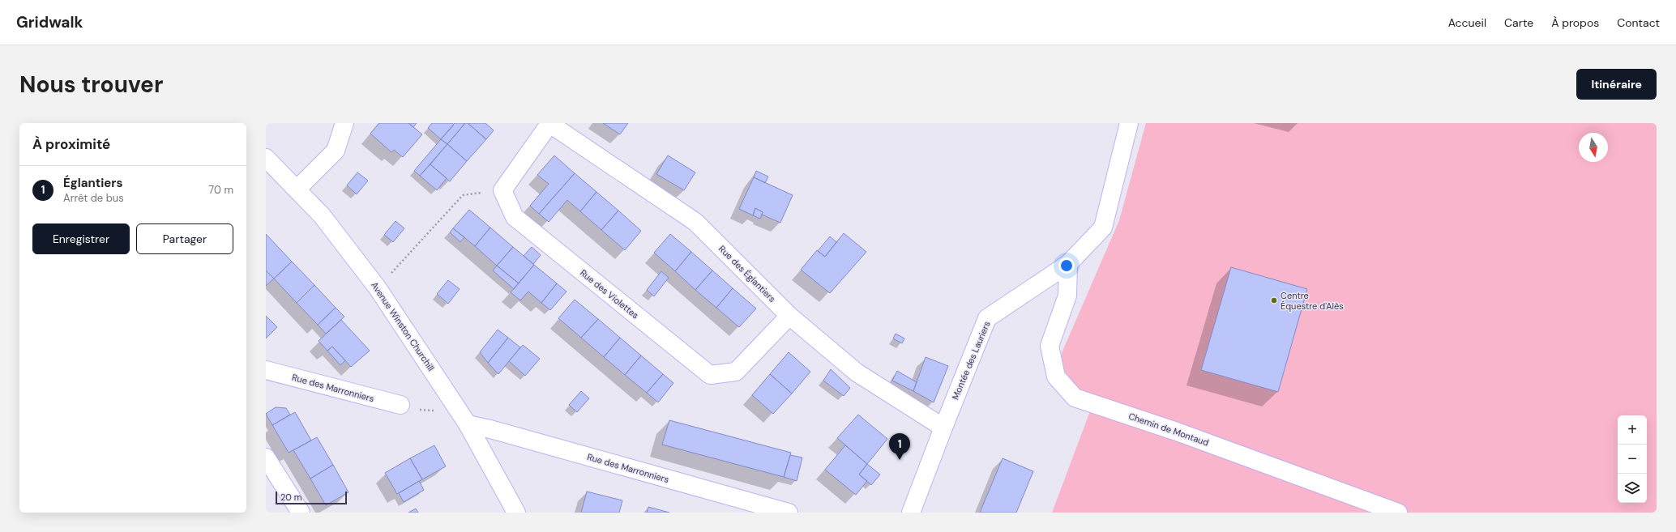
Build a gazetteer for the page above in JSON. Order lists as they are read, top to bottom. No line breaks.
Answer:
{"streets":{"street":["Rue des Églantiers","Rue des Violettes","Avenue Winston Churchill","Montée des Lauriers","Rue des Marronniers","Chemin de Montaud"]},"crossings":[["Rue des Églantiers","Rue des Violettes"],["Rue des Églantiers","Montée des Lauriers"],["Avenue Winston Churchill","Rue des Marronniers"],["Montée des Lauriers","Chemin de Montaud"]],"places":["Centre Équestre d'Alès"],"scale_bar":"20 m","north":"bottom","page":{"header":"Gridwalk","nav":["Accueil","Carte","À propos","Contact"],"buttons":["Itinéraire",["Enregistrer","Partager"]],"title":"Nous trouver","heading":"À proximité","list":[{"mark":"1","name":"Églantiers","note":"Arrêt de bus","value":"70 m"}],"map_buttons":["+","−"],"pins":"1","scale":"20 m"}}
